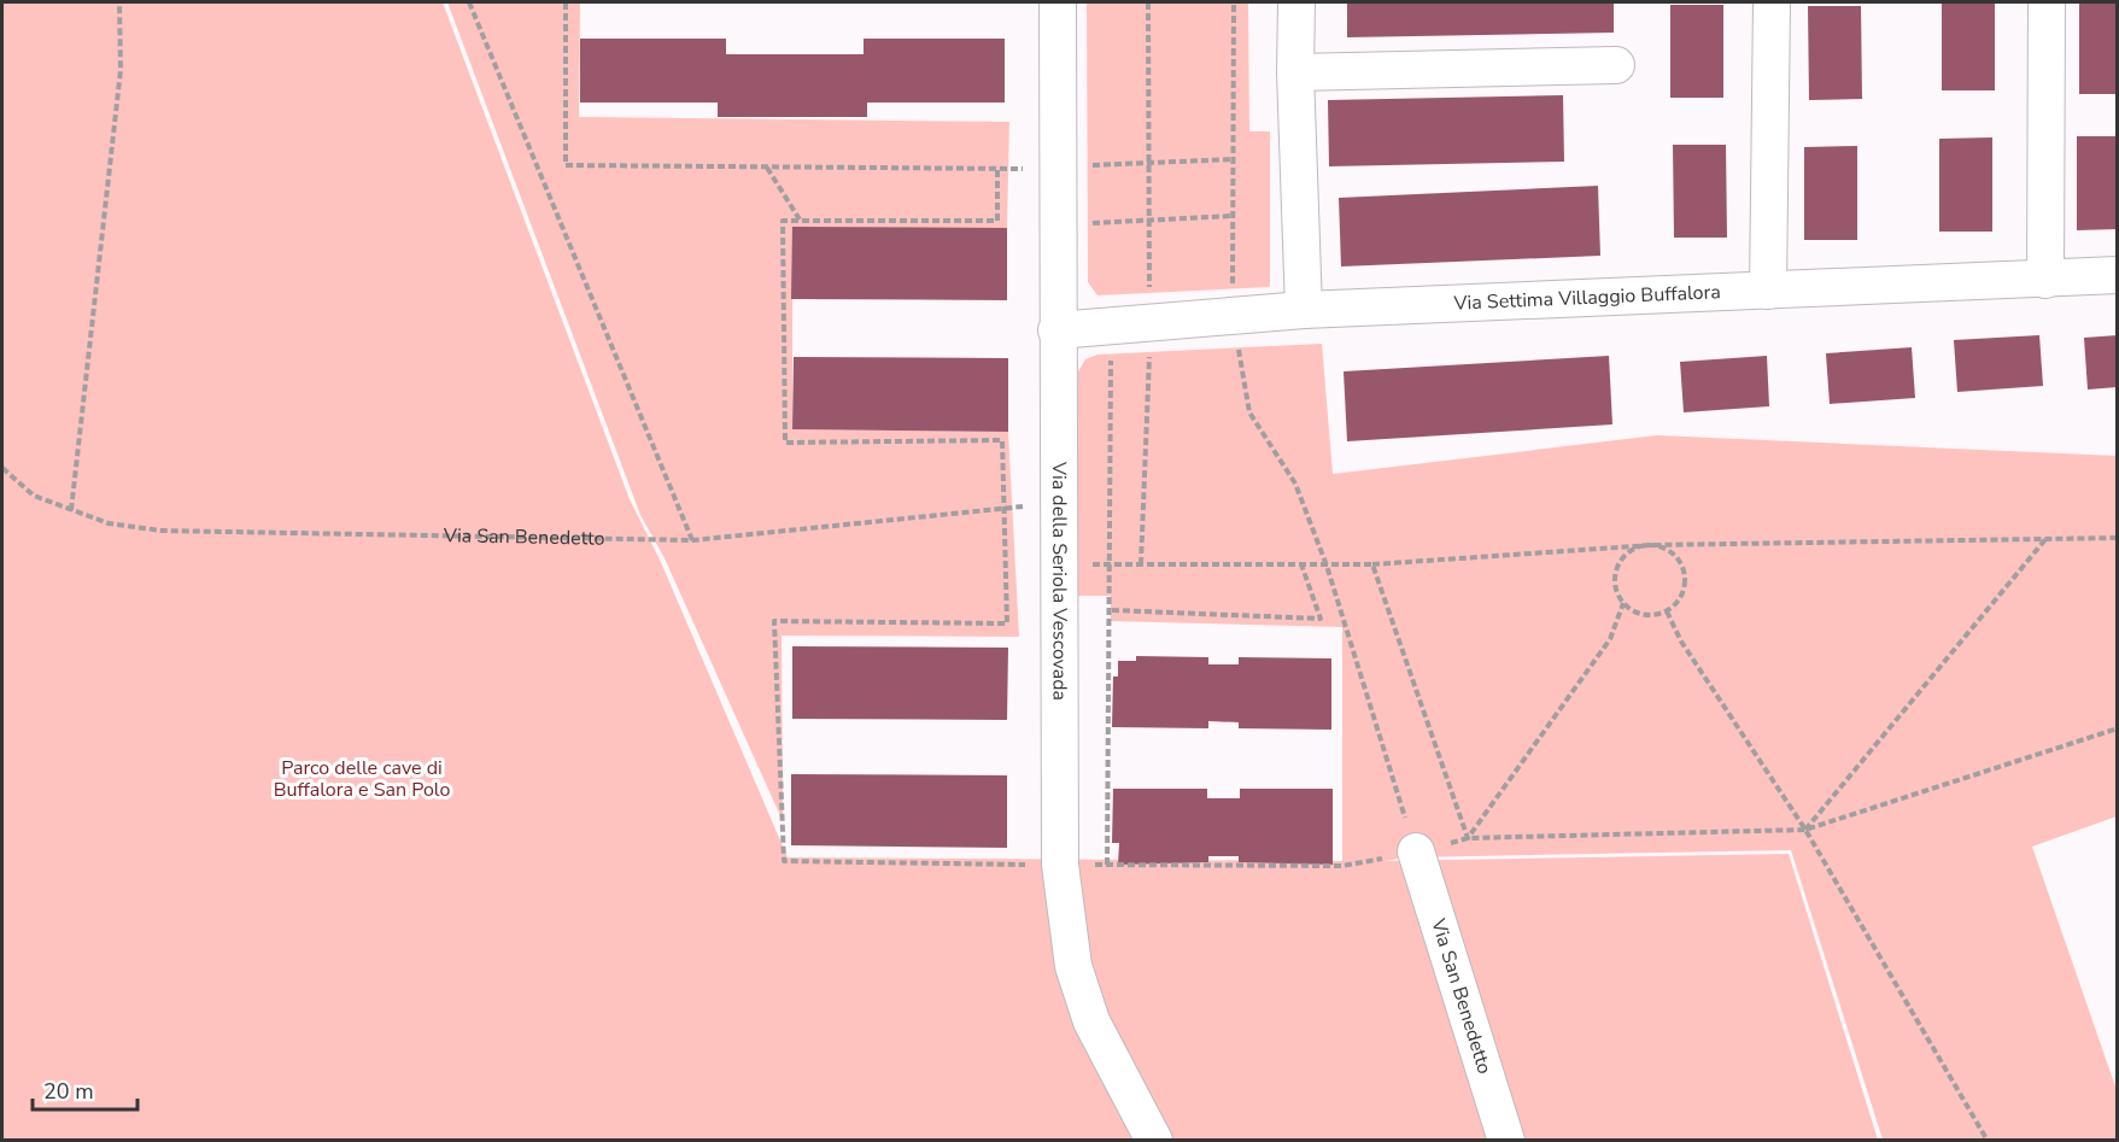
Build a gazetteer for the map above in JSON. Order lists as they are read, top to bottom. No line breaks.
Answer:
{"streets":{"street":["Via Settima Villaggio Buffalora","Via San Benedetto","Via della Seriola Vescovada"]},"crossings":[["Via Settima Villaggio Buffalora","Via della Seriola Vescovada"],["Via San Benedetto","Via della Seriola Vescovada"]],"parks":["Parco delle cave di Buffalora e San Polo"],"scale_bar":"20 m"}
